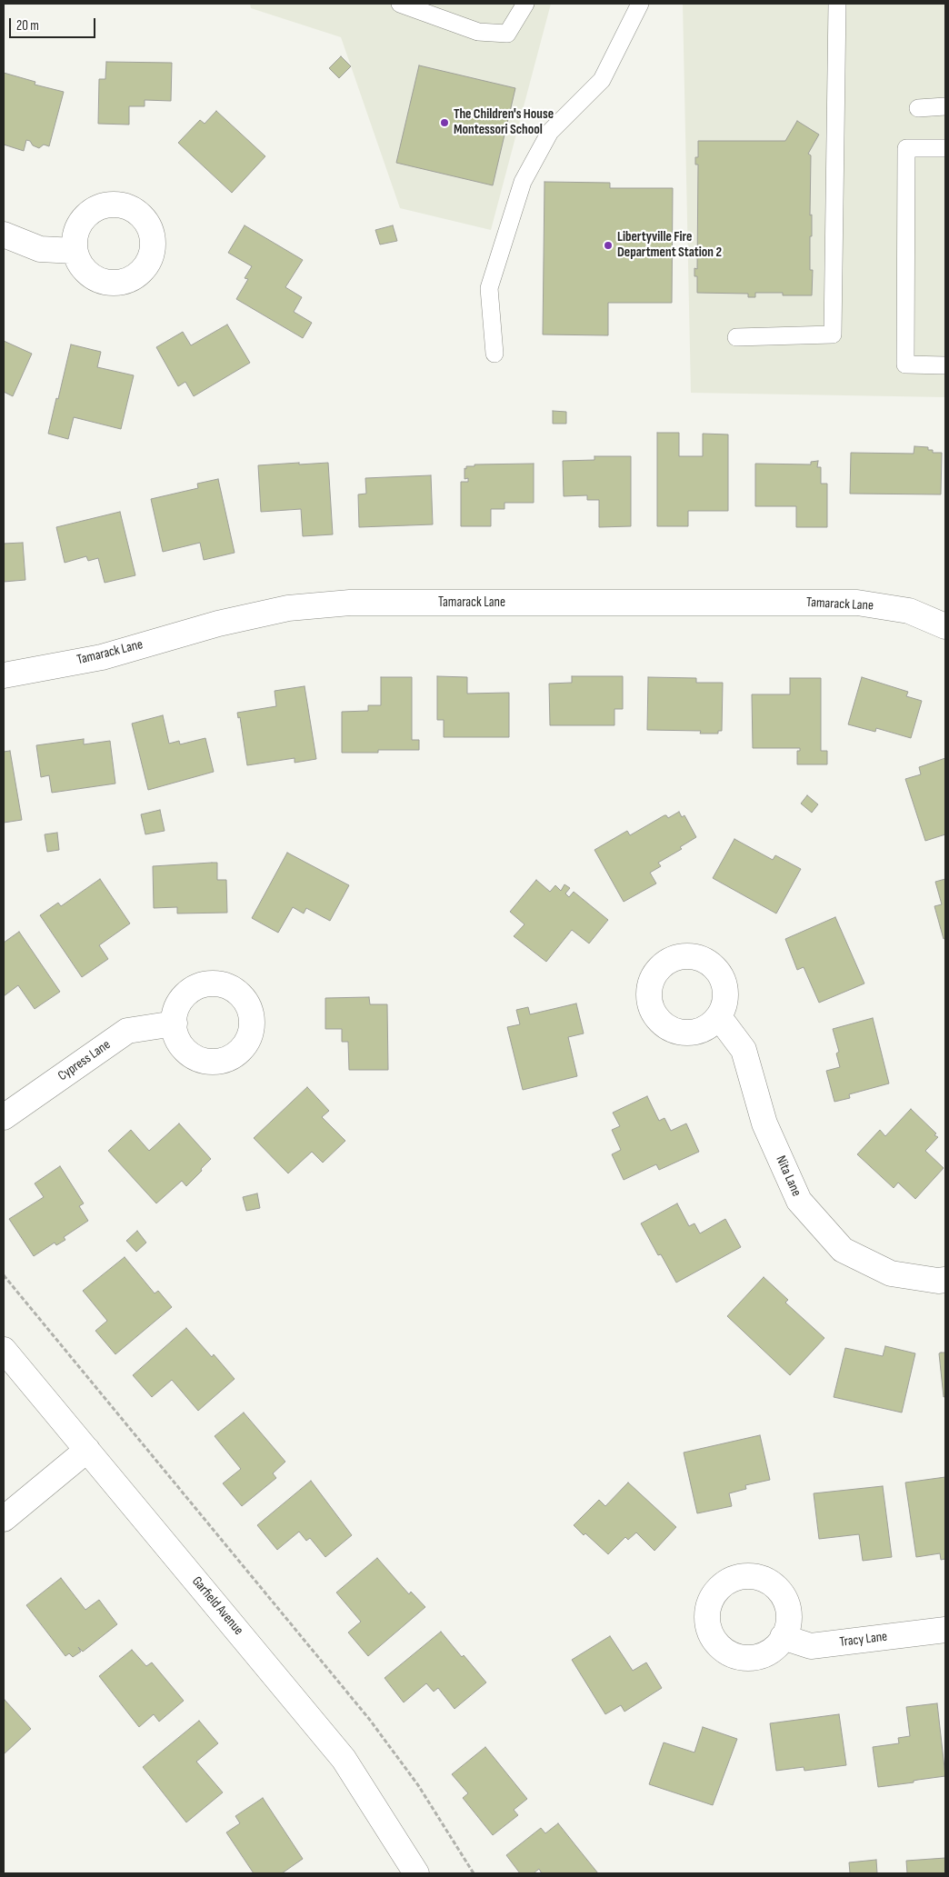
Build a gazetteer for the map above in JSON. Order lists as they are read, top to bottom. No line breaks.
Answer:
{"streets":{"street":["Tamarack Lane","Cypress Lane","Nita Lane","Garfield Avenue","Tracy Lane"]},"places":["The Children's House Montessori School","Libertyville Fire Department Station 2"],"scale_bar":"20 m"}
